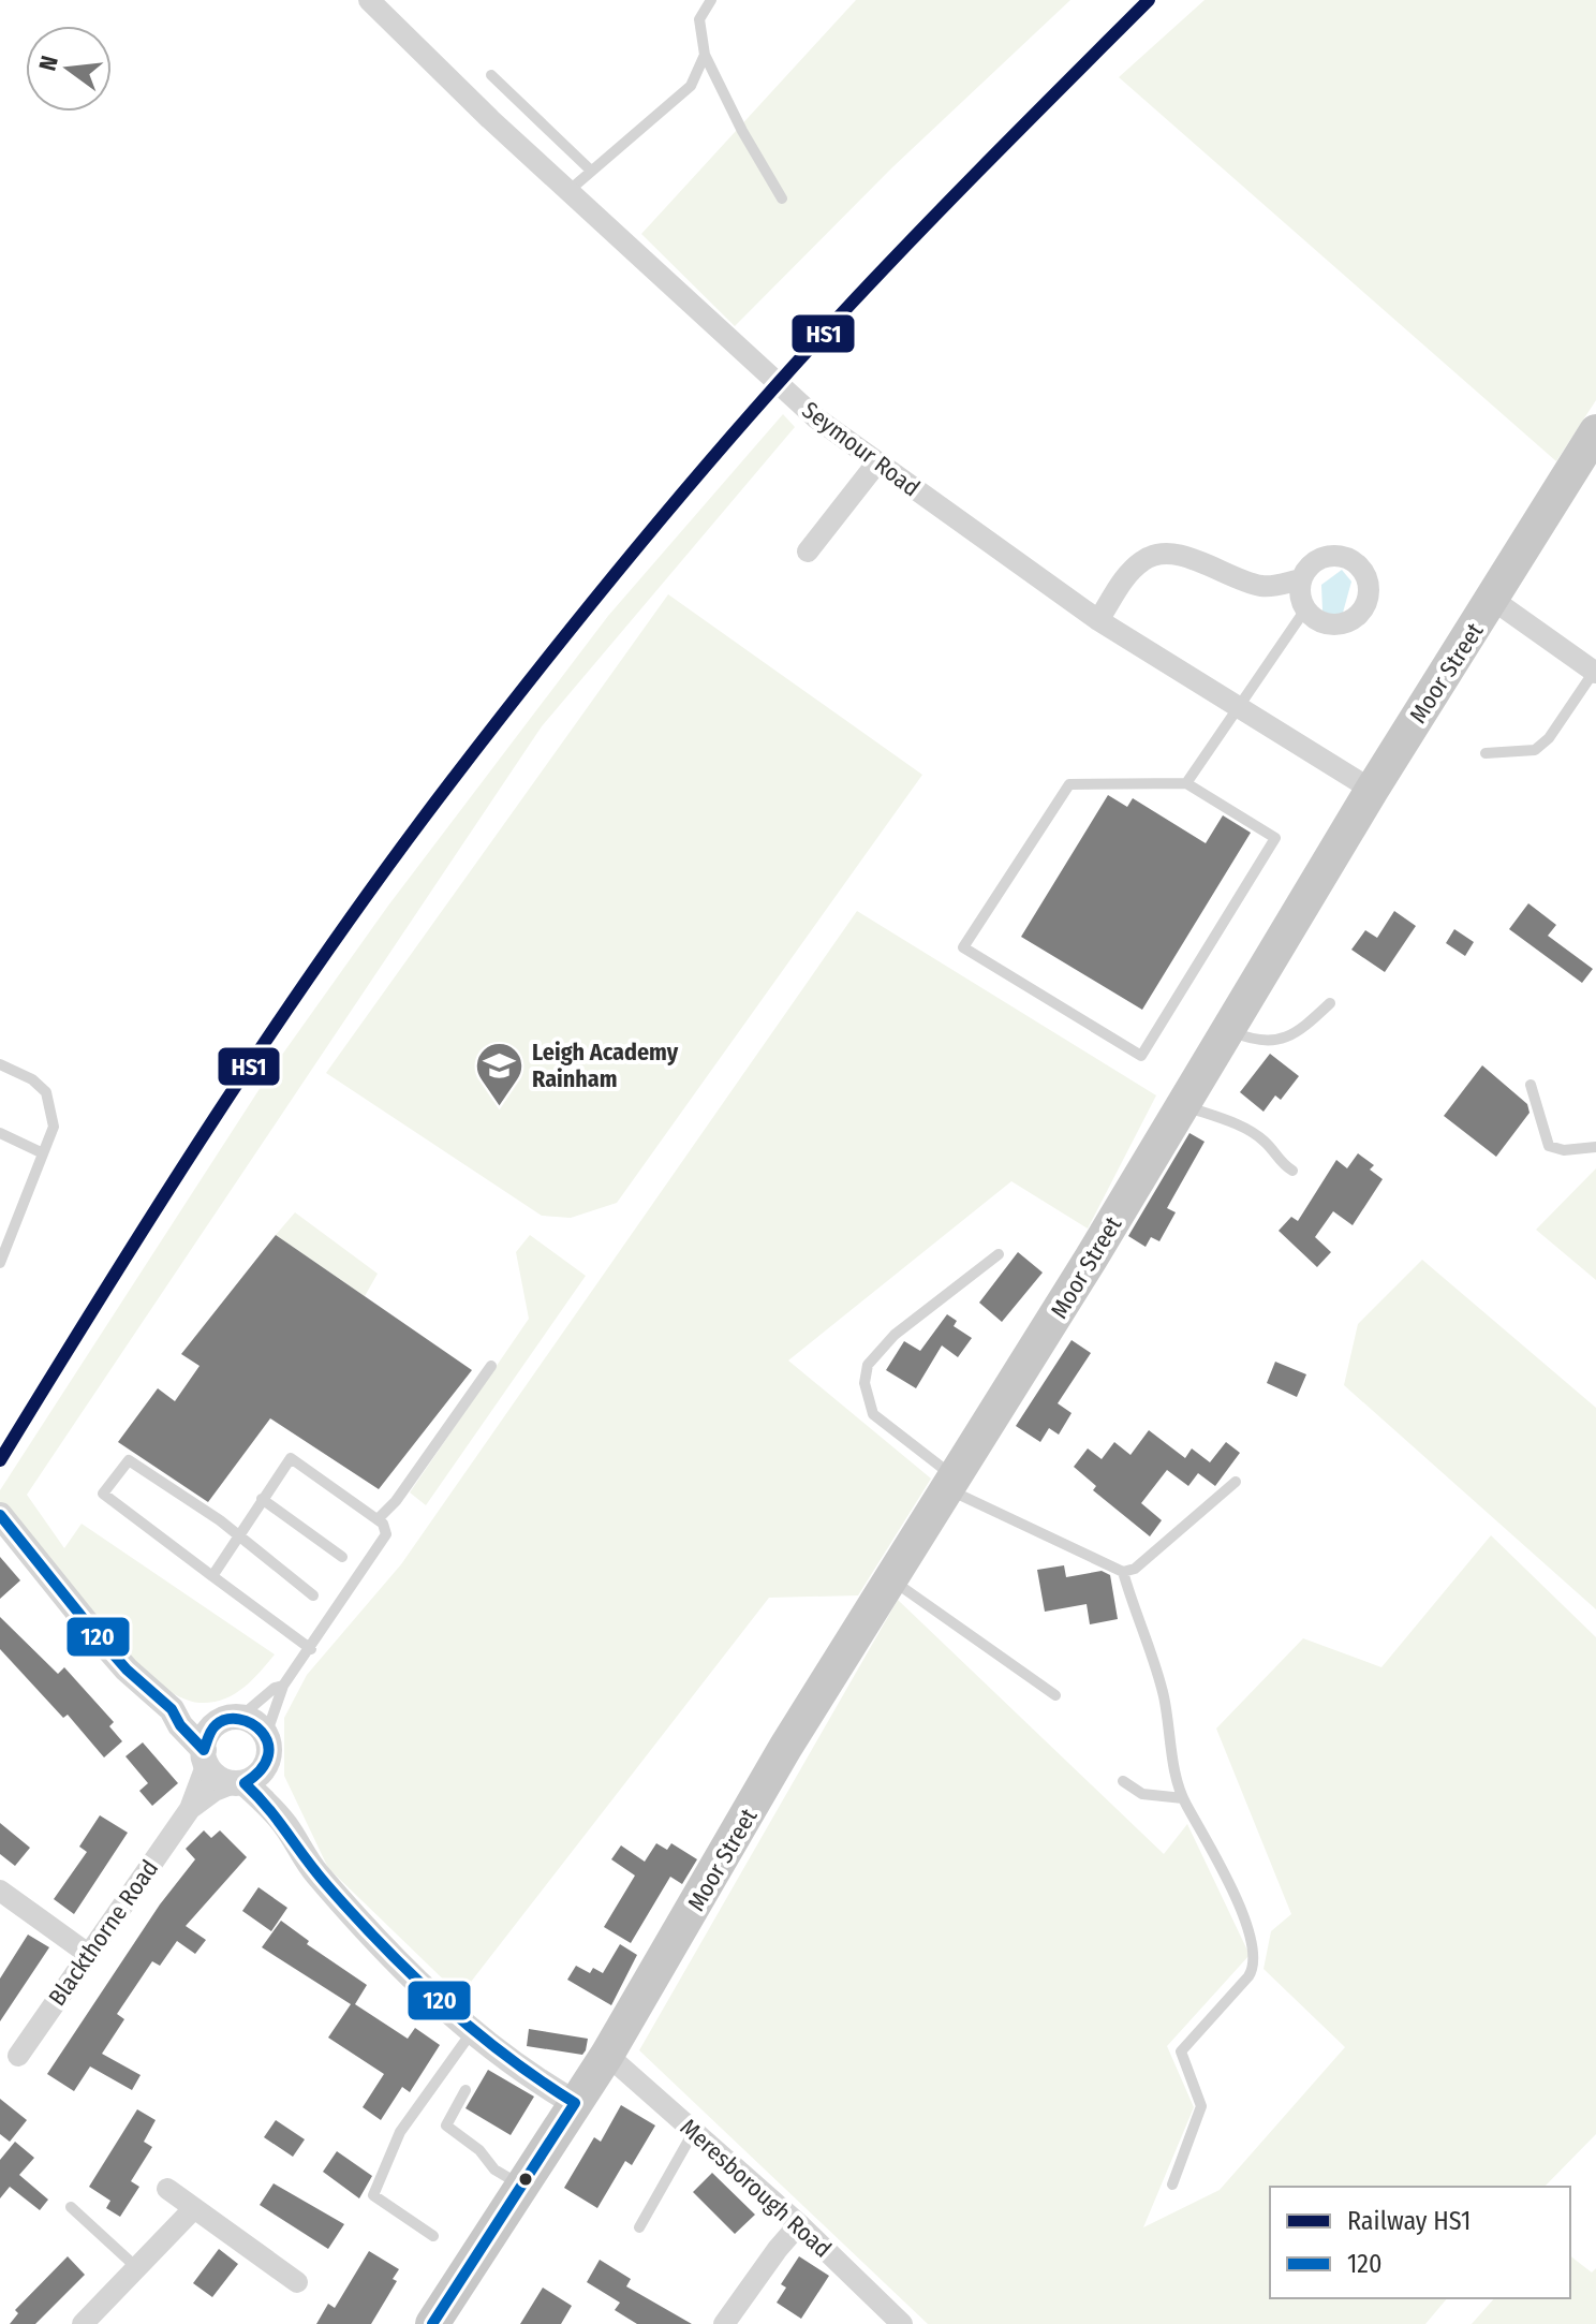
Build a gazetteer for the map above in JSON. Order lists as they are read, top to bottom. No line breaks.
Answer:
{"streets":{"main road":["Moor Street"],"street":["Seymour Road","Blackthorne Road","Meresborough Road"]},"crossings":[["Seymour Road","Moor Street"],["Moor Street","Meresborough Road"]],"places":{"school or university":["Leigh Academy Rainham"]},"lines":["rail line HS1","transit line 120"],"legend":["Railway HS1","120"],"north":"left"}
